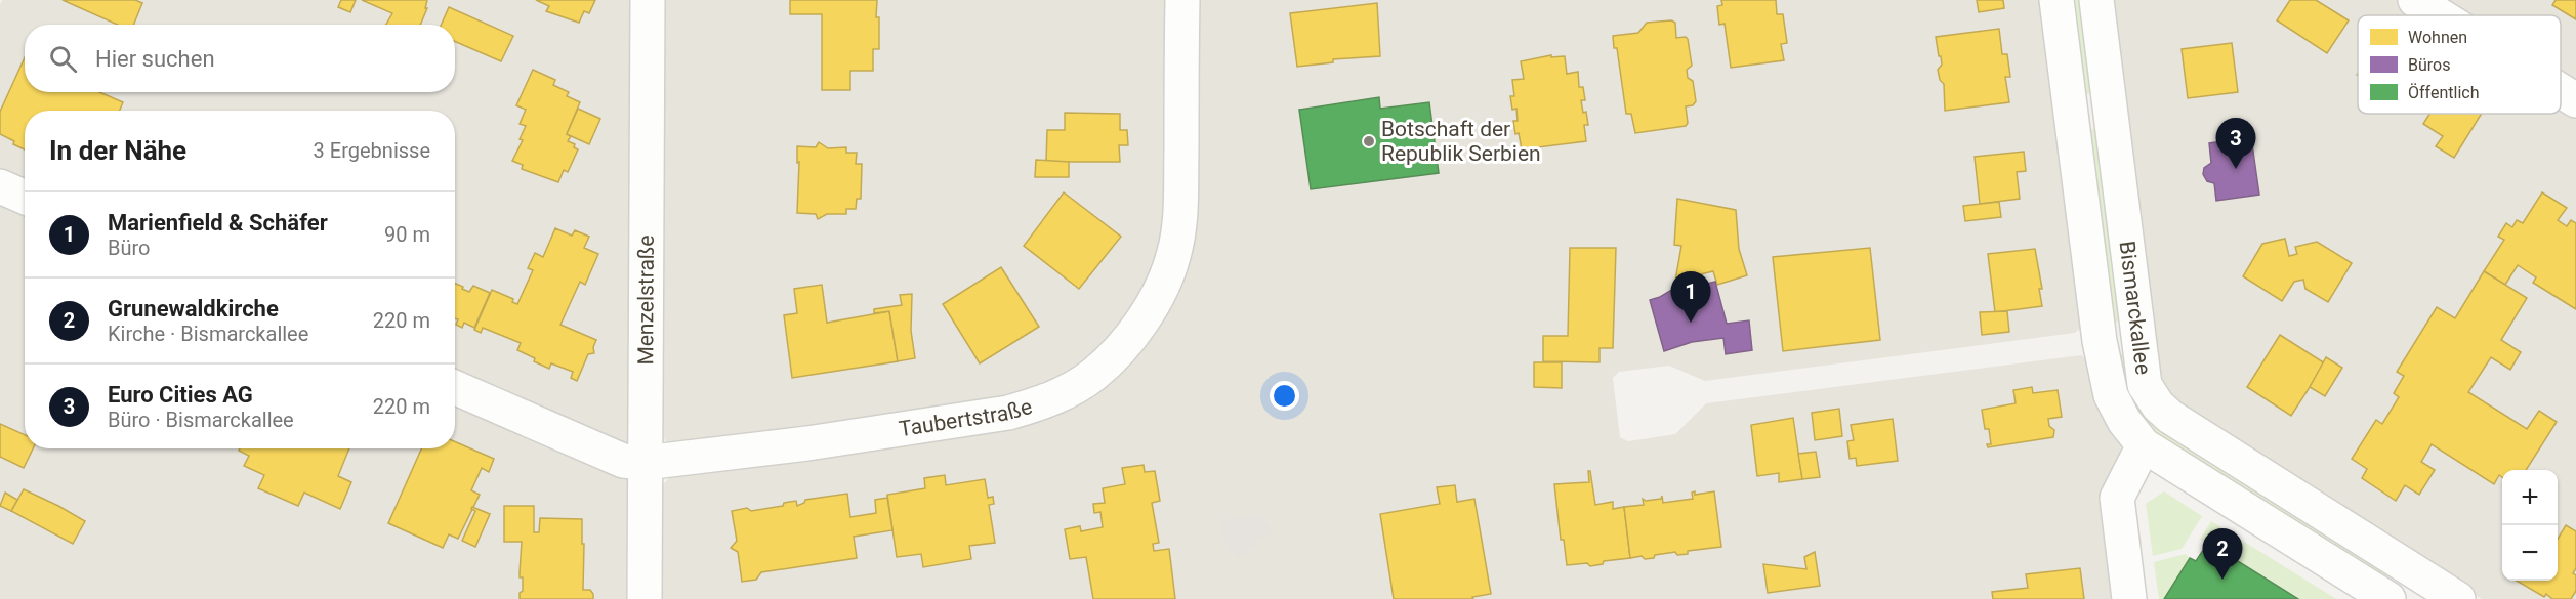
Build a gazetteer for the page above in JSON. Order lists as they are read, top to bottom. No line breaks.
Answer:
{"streets":{"street":["Menzelstraße","Bismarckallee","Taubertstraße"]},"crossings":[["Menzelstraße","Taubertstraße"]],"places":["Botschaft der Republik Serbien"],"legend":["Wohnen","Büros","Öffentlich"],"page":{"search":"Hier suchen","heading":["In der Nähe","3 Ergebnisse"],"pins":["3","1","2"],"list":[{"mark":"1","name":"Marienfield & Schäfer","note":"Büro","value":"90 m"},{"mark":"2","name":"Grunewaldkirche","note":"Kirche · Bismarckallee","value":"220 m"},{"mark":"3","name":"Euro Cities AG","note":"Büro · Bismarckallee","value":"220 m"}],"map_buttons":["+","−"]}}
